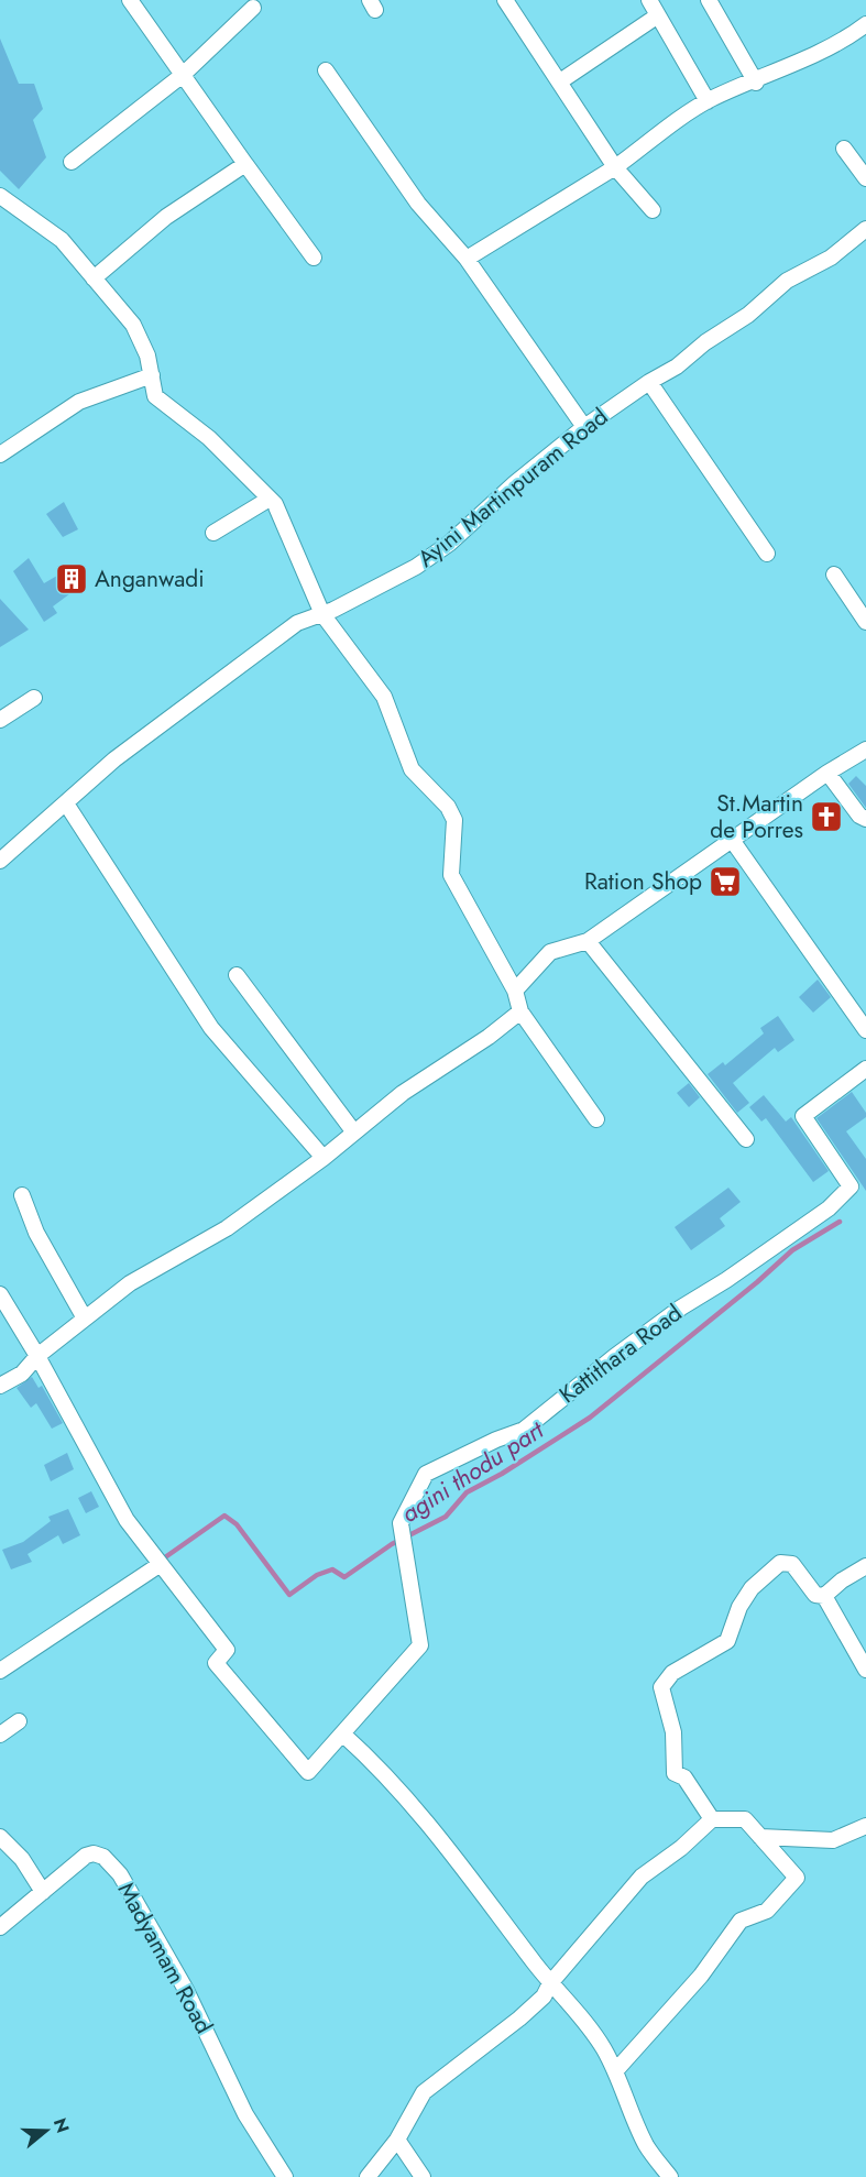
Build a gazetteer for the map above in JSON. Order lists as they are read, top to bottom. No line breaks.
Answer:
{"streets":{"street":["Ayini Martinpuram Road","Kattithara Road","Madyamam Road"]},"water":["agini thodu part"],"places":{"building":["Anganwadi"],"church":["St.Martin de Porres"],"supermarket":["Ration Shop"]},"north":"right"}
